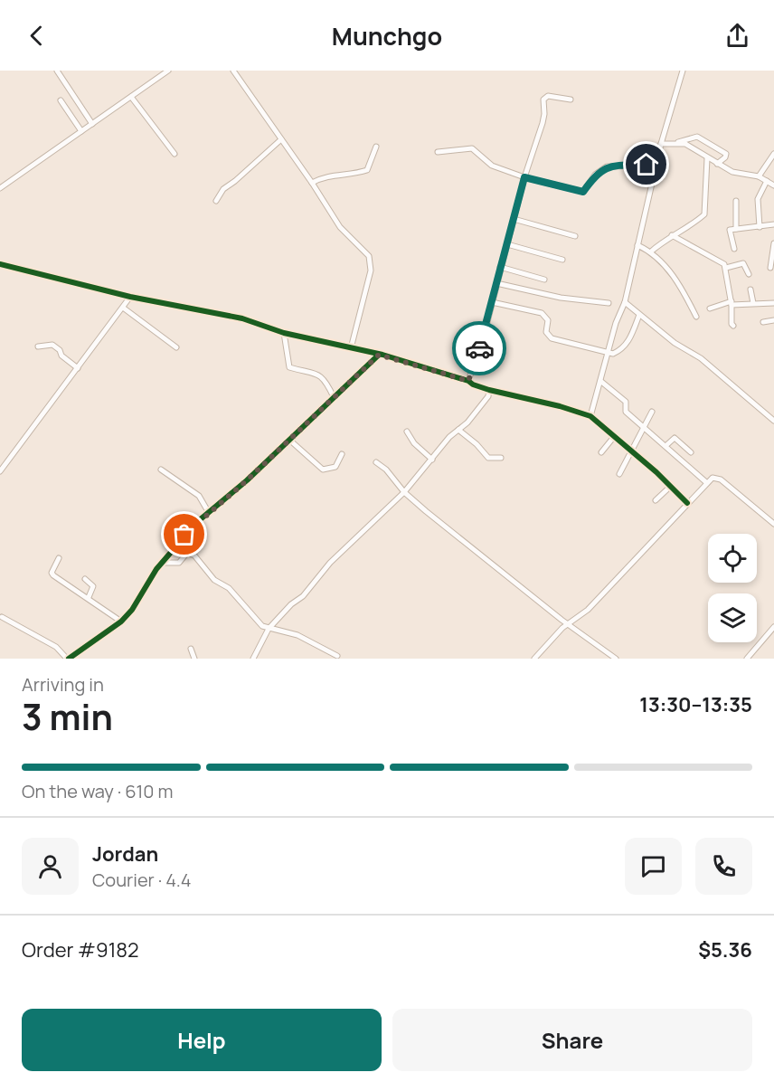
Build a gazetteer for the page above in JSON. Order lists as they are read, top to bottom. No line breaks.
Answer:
{"page":{"header":"Munchgo","heading":["3 min","Arriving in","13:30–13:35"],"panel":["Jordan","Courier · 4.4","Order #9182","$5.36"],"bar":"On the way · 610 m","buttons":["Help","Share"]}}
